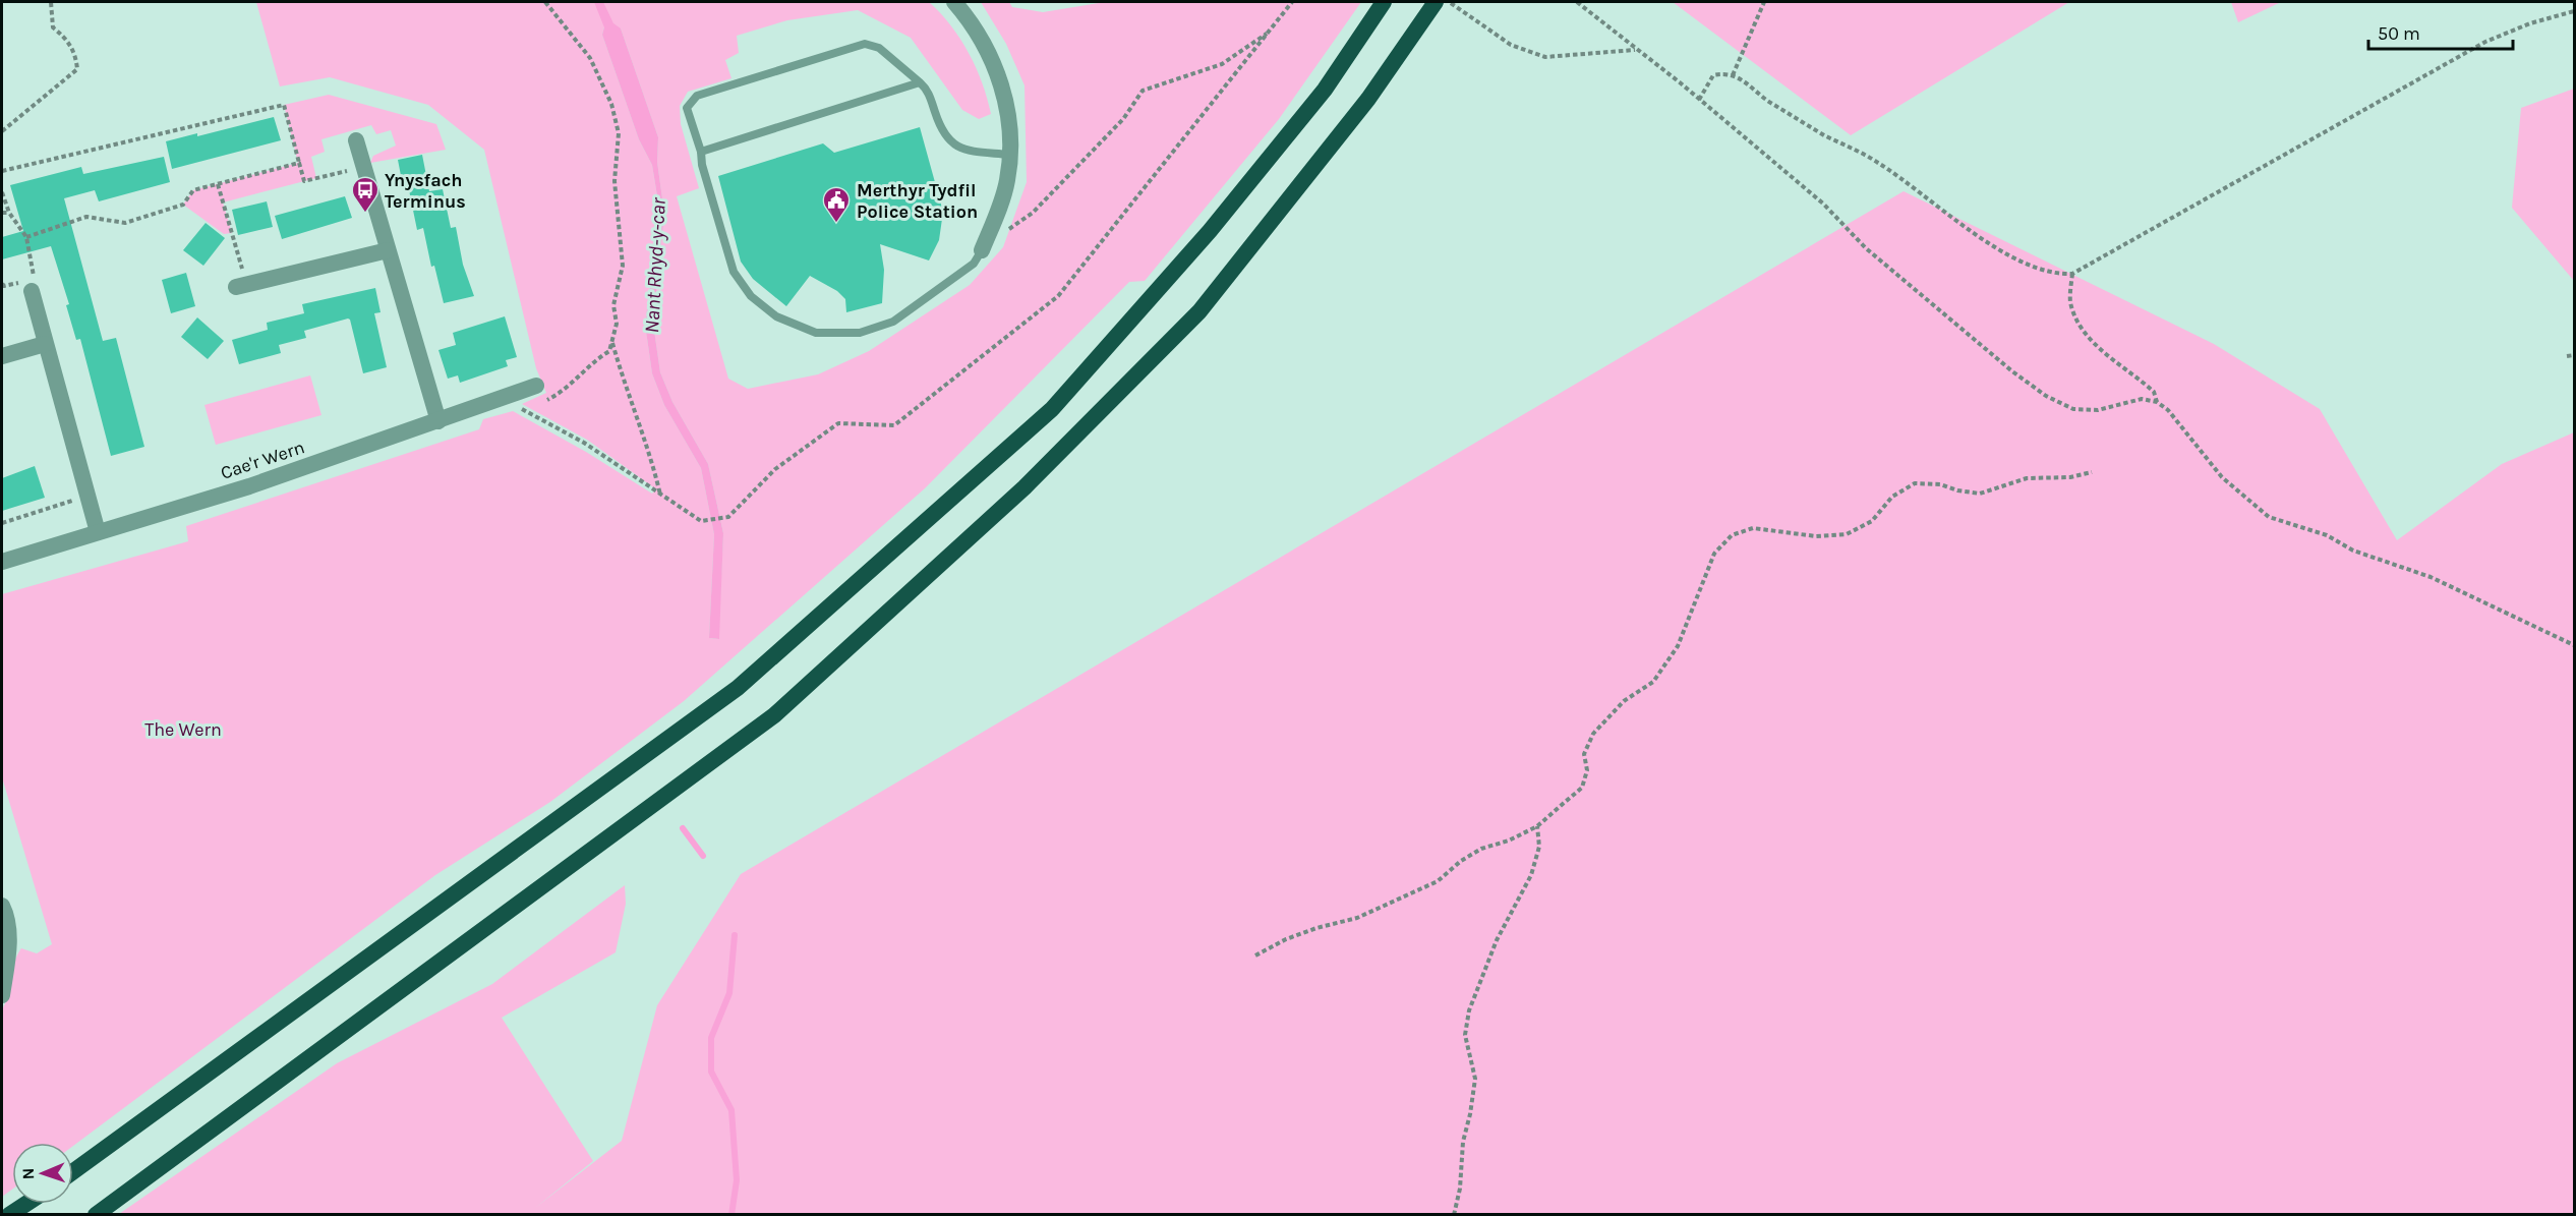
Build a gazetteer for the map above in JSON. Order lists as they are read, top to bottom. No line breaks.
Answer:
{"streets":{"street":["Cae'r Wern"]},"water":["Nant Rhyd-y-car"],"parks":["The Wern"],"places":{"bus stop":["Ynysfach Terminus"],"public building":["Merthyr Tydfil Police Station"]},"scale_bar":"50 m","north":"left"}
